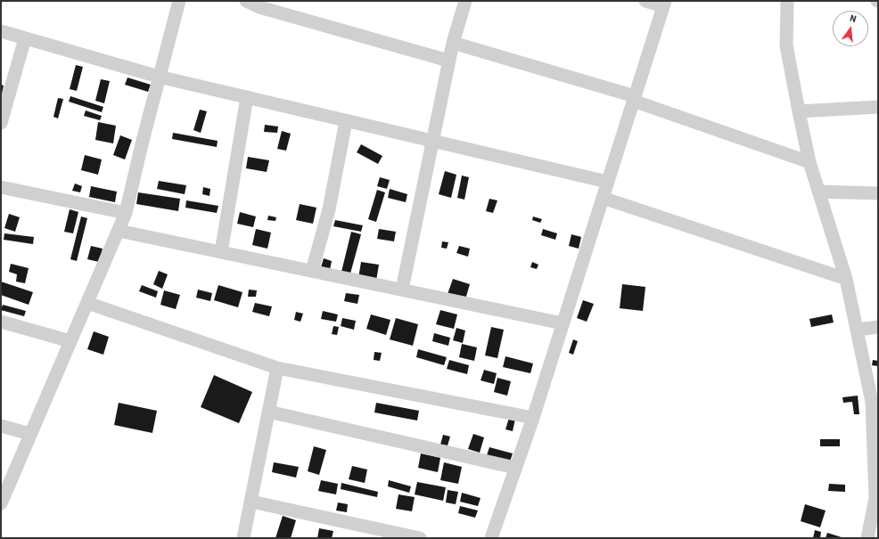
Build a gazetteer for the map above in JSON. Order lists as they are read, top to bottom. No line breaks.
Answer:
{"north":"top"}
